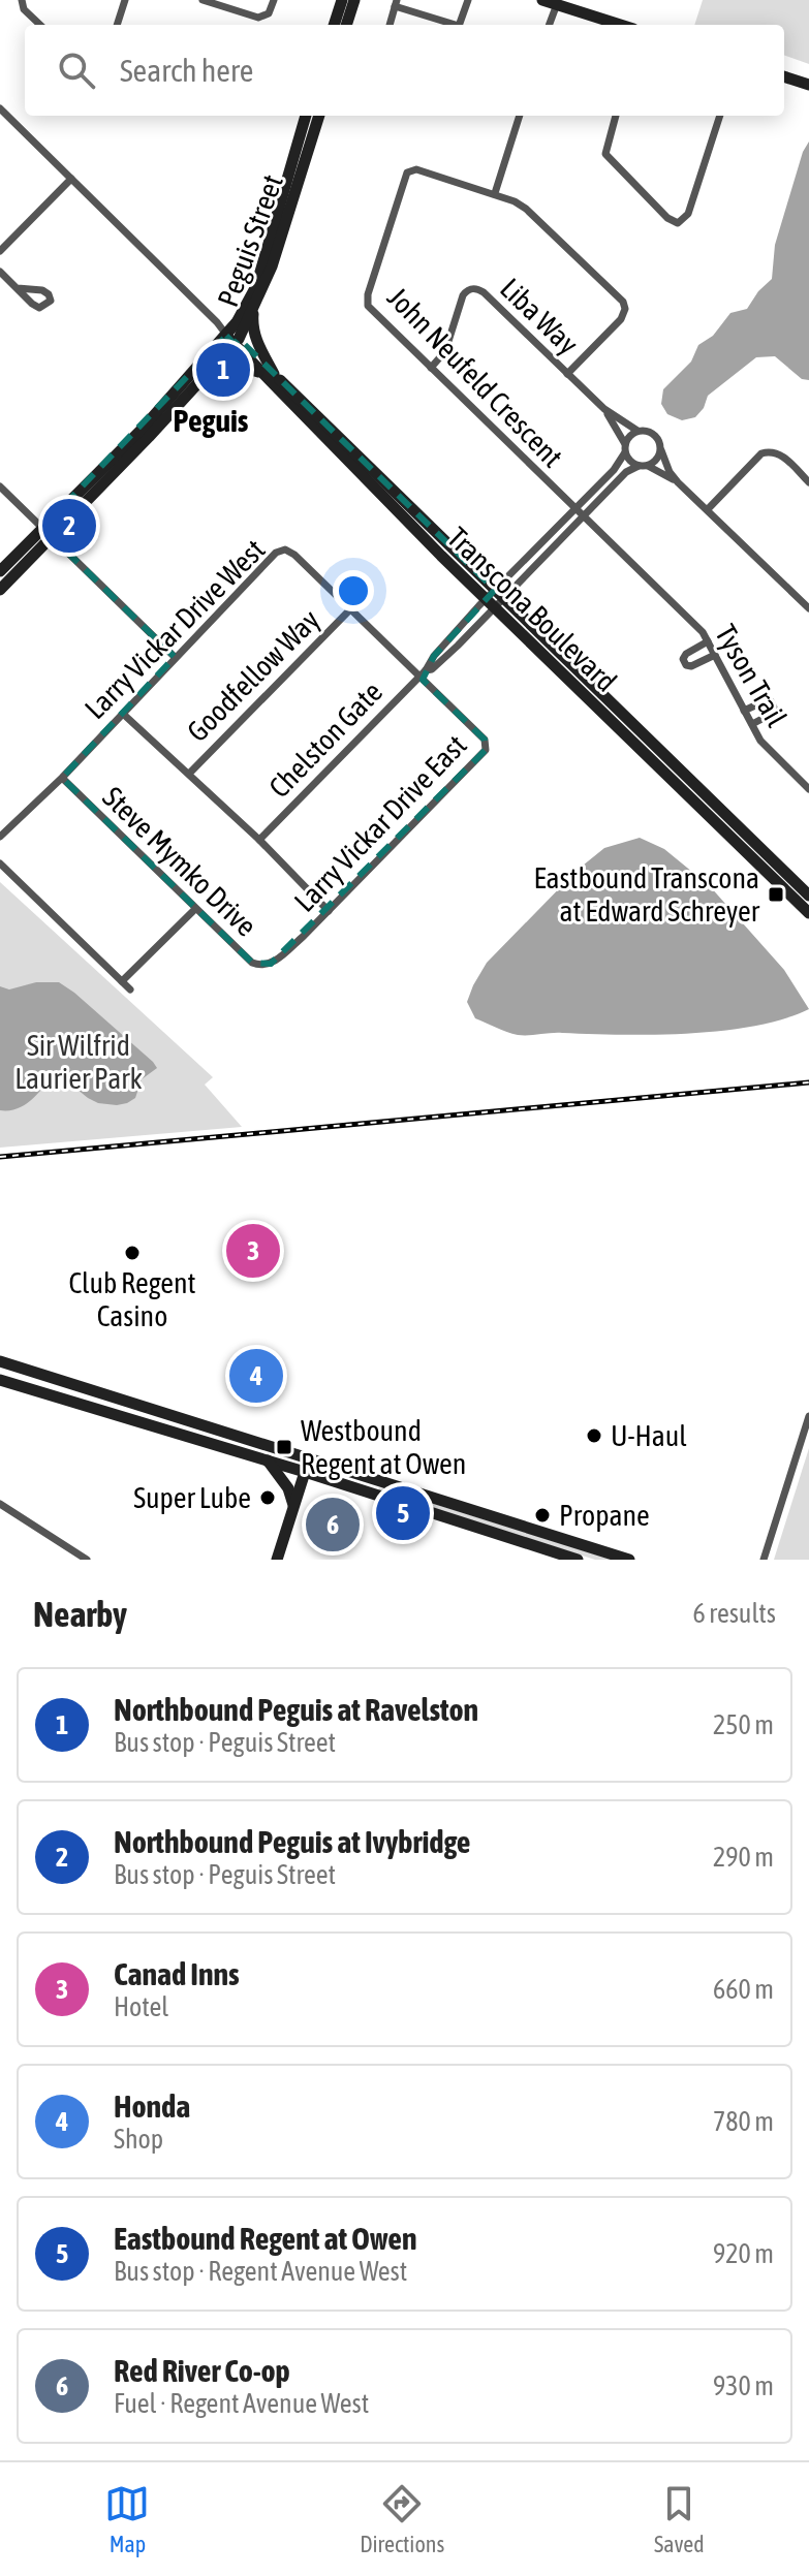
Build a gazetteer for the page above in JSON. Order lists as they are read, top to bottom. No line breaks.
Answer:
{"streets":{"street":["Peguis Street","Liba Way","John Neufeld Crescent","Transcona Boulevard","Larry Vickar Drive West","Goodfellow Way","Tyson Trail","Chelston Gate","Larry Vickar Drive East","Steve Mymko Drive"]},"crossings":[["Peguis Street","Transcona Boulevard"],["Liba Way","John Neufeld Crescent"],["John Neufeld Crescent","Tyson Trail"],["Transcona Boulevard","Chelston Gate"],["Larry Vickar Drive West","Goodfellow Way"],["Larry Vickar Drive West","Chelston Gate"],["Larry Vickar Drive West","Larry Vickar Drive East"],["Larry Vickar Drive West","Steve Mymko Drive"],["Chelston Gate","Larry Vickar Drive East"],["Larry Vickar Drive East","Steve Mymko Drive"]],"districts":["Peguis"],"parks":["Sir Wilfrid Laurier Park"],"places":{"transit":["Eastbound Transcona at Edward Schreyer","Westbound Regent at Owen"],"other":["Club Regent Casino","U-Haul","Super Lube","Propane"]},"page":{"search":"Search here","pins":["1","2","3","4","5","6"],"heading":["Nearby","6 results"],"list":[{"mark":"1","name":"Northbound Peguis at Ravelston","note":"Bus stop · Peguis Street","value":"250 m"},{"mark":"2","name":"Northbound Peguis at Ivybridge","note":"Bus stop · Peguis Street","value":"290 m"},{"mark":"3","name":"Canad Inns","note":"Hotel","value":"660 m"},{"mark":"4","name":"Honda","note":"Shop","value":"780 m"},{"mark":"5","name":"Eastbound Regent at Owen","note":"Bus stop · Regent Avenue West","value":"920 m"},{"mark":"6","name":"Red River Co-op","note":"Fuel · Regent Avenue West","value":"930 m"}],"nav":["Map","Directions","Saved"]}}
